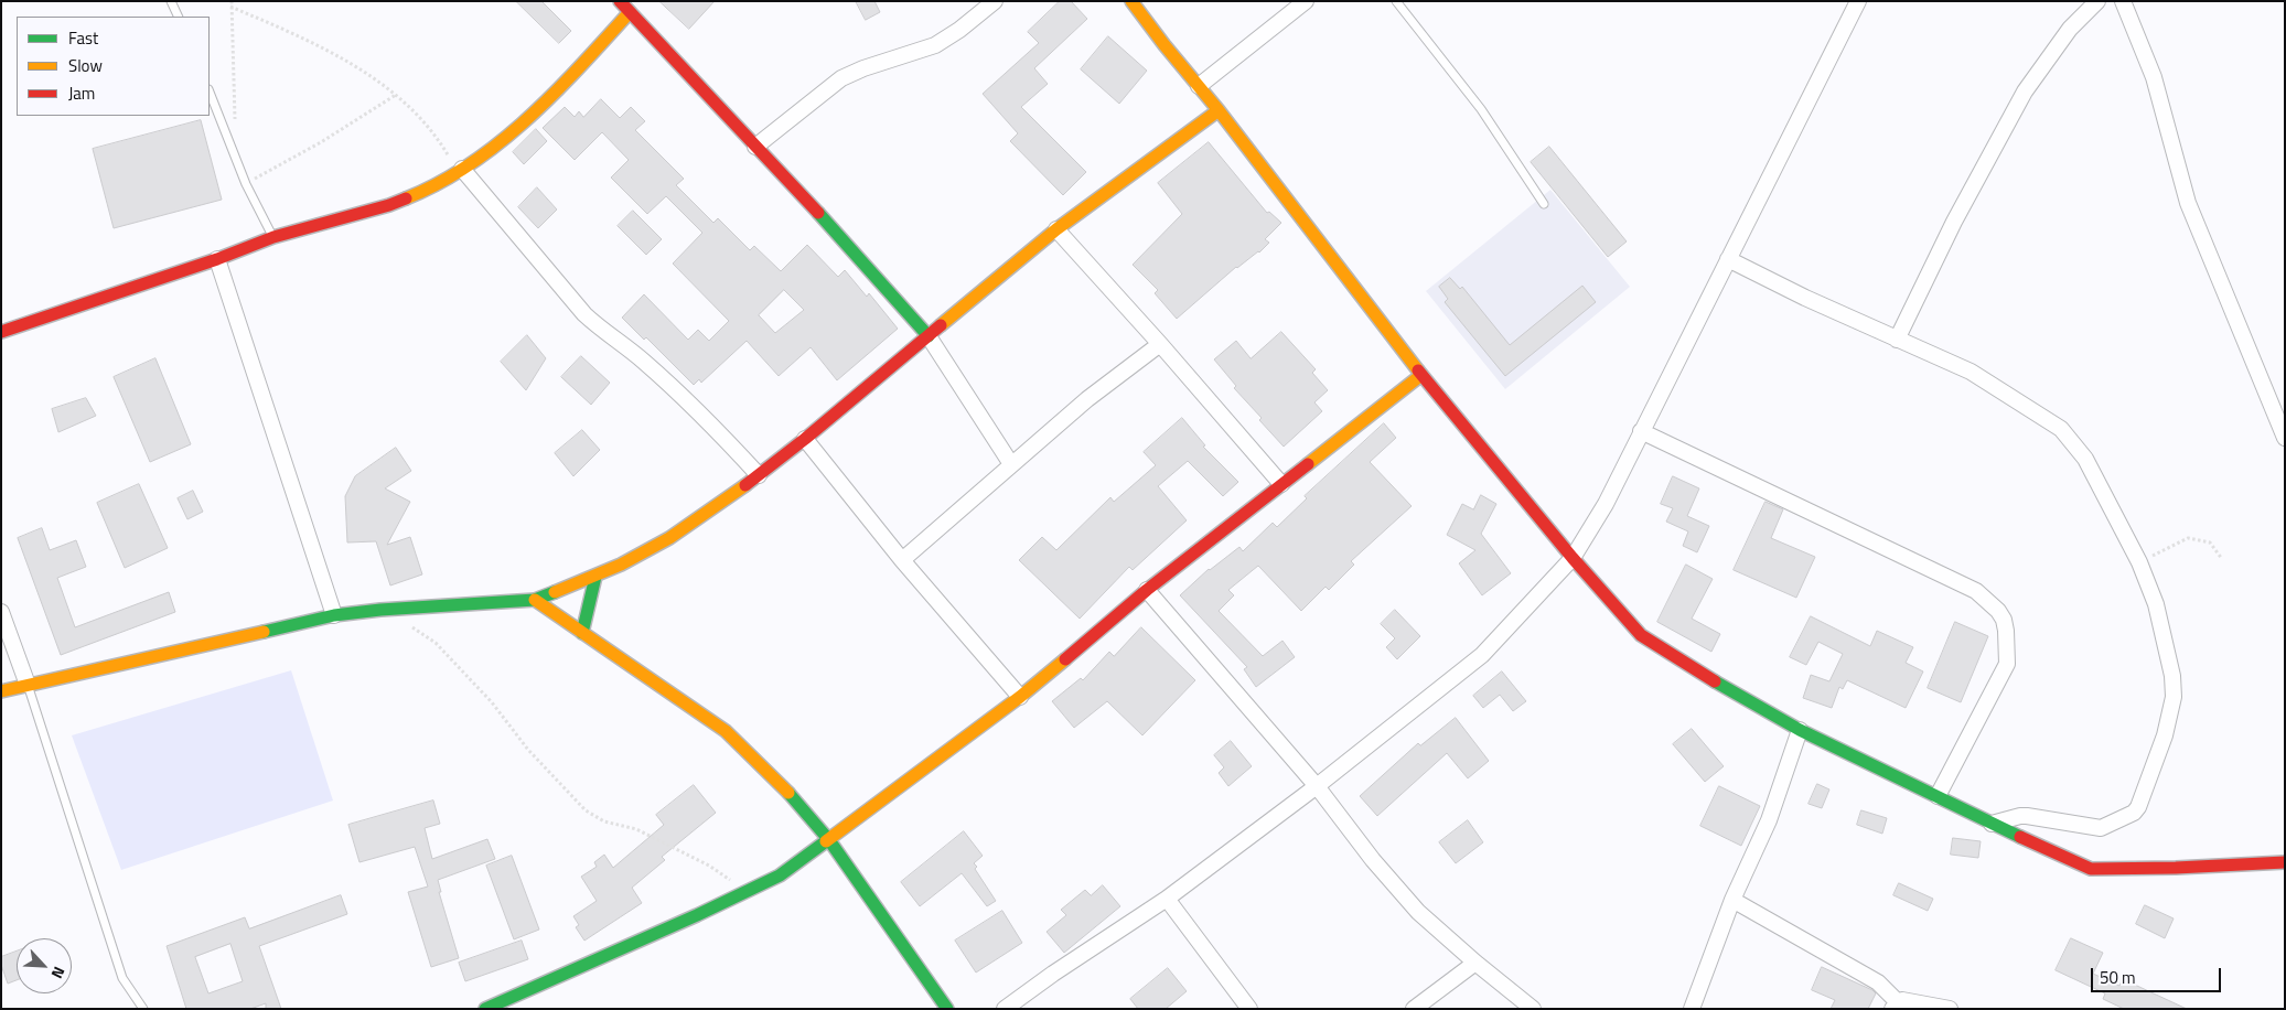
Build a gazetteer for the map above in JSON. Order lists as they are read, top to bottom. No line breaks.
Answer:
{"legend":["Fast","Slow","Jam"],"scale_bar":"50 m","north":"bottom right"}
